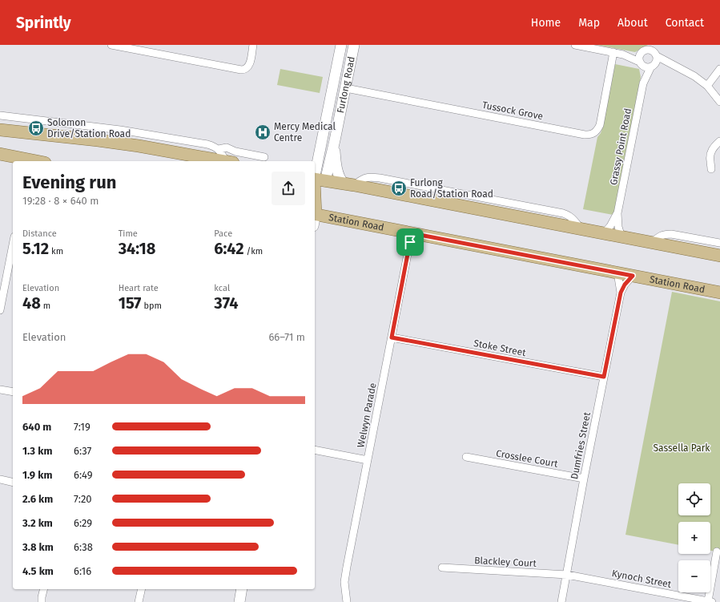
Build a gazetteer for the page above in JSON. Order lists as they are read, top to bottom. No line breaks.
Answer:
{"streets":{"main road":["Furlong Road","Station Road"],"street":["Tussock Grove","Grassy Point Road","Stoke Street","Welwyn Parade","Dumfries Street","Crosslee Court","Blackley Court","Kynoch Street"]},"crossings":[["Furlong Road","Tussock Grove"],["Station Road","Welwyn Parade"],["Station Road","Dumfries Street"],["Stoke Street","Welwyn Parade"],["Stoke Street","Dumfries Street"],["Dumfries Street","Crosslee Court"],["Dumfries Street","Blackley Court"],["Dumfries Street","Kynoch Street"],["Blackley Court","Kynoch Street"]],"parks":["Sassella Park"],"places":{"bus stop":["Solomon Drive/Station Road","Furlong Road/Station Road"],"hospital":["Mercy Medical Centre"]},"page":{"header":"Sprintly","nav":["Home","Map","About","Contact"],"heading":["Evening run","19:28 · 8 × 640 m"],"stats":[["Distance","5.12 km"],["Time","34:18"],["Pace","6:42 /km"],["Elevation","48 m"],["Heart rate","157 bpm"],["kcal","374"]],"chart":["Elevation","66–71 m"],"list":[{"name":"640 m","note":"7:19"},{"name":"1.3 km","note":"6:37"},{"name":"1.9 km","note":"6:49"},{"name":"2.6 km","note":"7:20"},{"name":"3.2 km","note":"6:29"},{"name":"3.8 km","note":"6:38"},{"name":"4.5 km","note":"6:16"}],"map_buttons":["+","−"]}}
